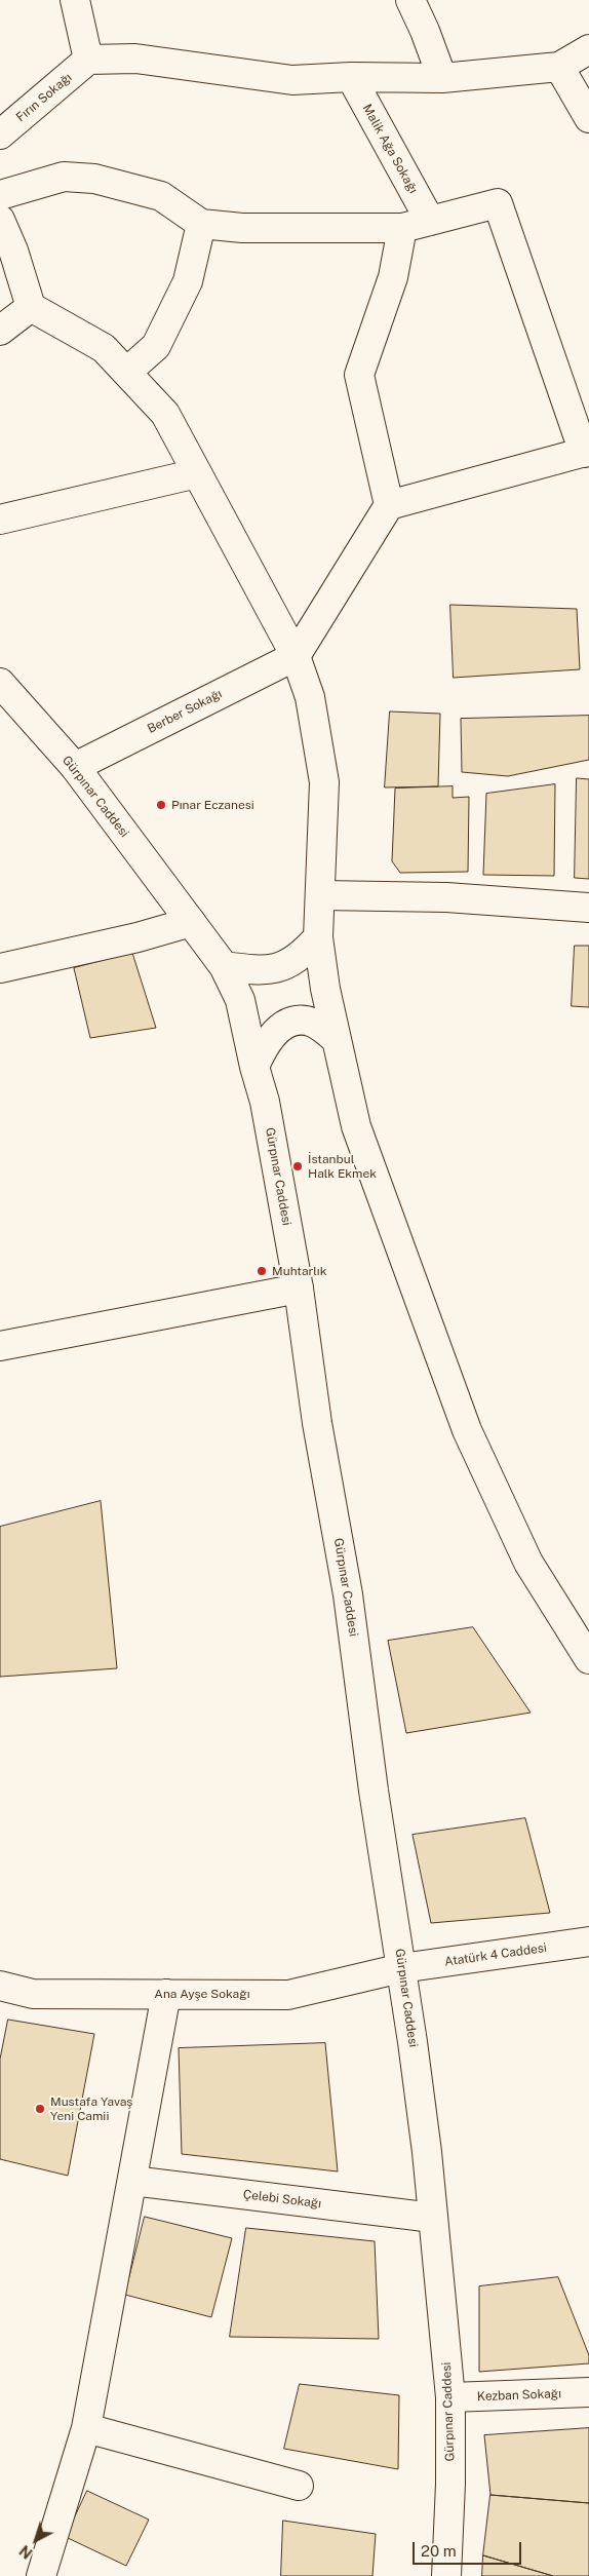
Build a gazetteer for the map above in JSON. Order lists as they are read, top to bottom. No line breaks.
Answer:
{"streets":{"street":["Fırın Sokağı","Malik Ağa Sokağı","Berber Sokağı","Gürpınar Caddesi","Atatürk 4 Caddesi","Ana Ayşe Sokağı","Çelebi Sokağı","Kezban Sokağı"]},"crossings":[["Berber Sokağı","Gürpınar Caddesi"],["Gürpınar Caddesi","Atatürk 4 Caddesi"],["Gürpınar Caddesi","Ana Ayşe Sokağı"],["Gürpınar Caddesi","Çelebi Sokağı"],["Gürpınar Caddesi","Kezban Sokağı"],["Atatürk 4 Caddesi","Ana Ayşe Sokağı"]],"places":["Pınar Eczanesi","İstanbul Halk Ekmek","Muhtarlık","Mustafa Yavaş Yeni Camii"],"scale_bar":"20 m","north":"bottom left"}
